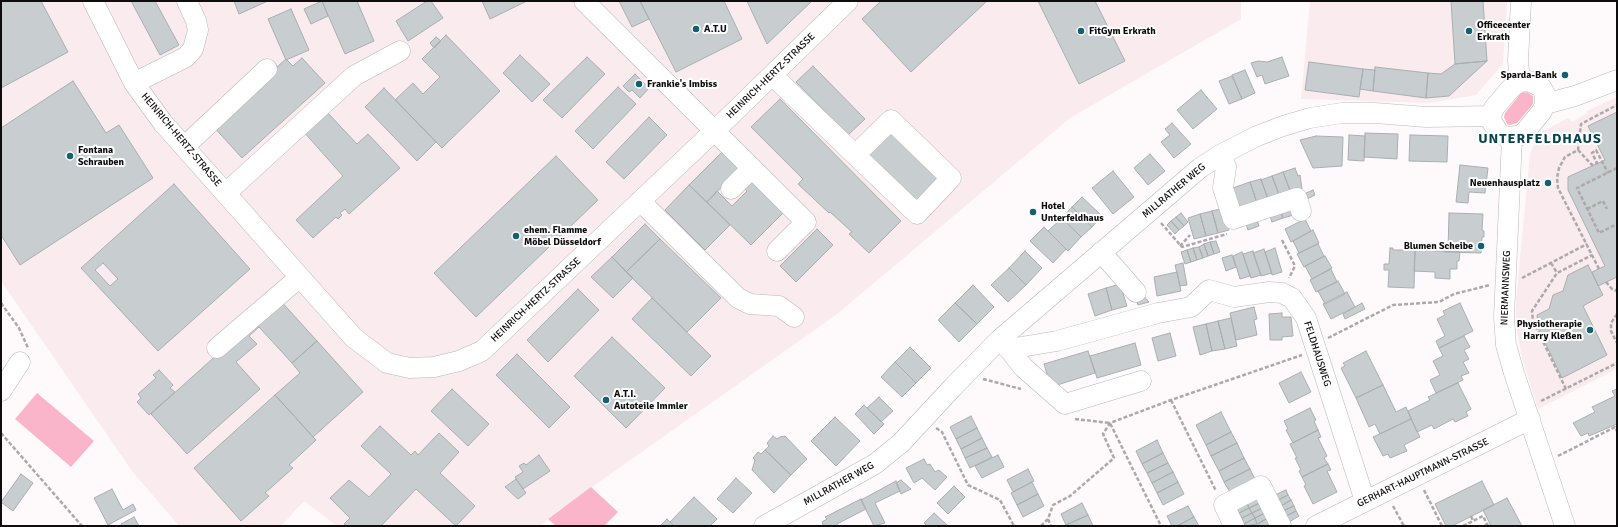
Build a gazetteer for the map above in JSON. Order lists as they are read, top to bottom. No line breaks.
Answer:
{"streets":{"street":["HEINRICH-HERTZ-STRASSE","MILLRATHER WEG","NIERMANNSWEG","FELDHAUSWEG","GERHART-HAUPTMANN-STRASSE"]},"crossings":[["MILLRATHER WEG","NIERMANNSWEG"],["NIERMANNSWEG","GERHART-HAUPTMANN-STRASSE"],["FELDHAUSWEG","GERHART-HAUPTMANN-STRASSE"]],"districts":["UNTERFELDHAUS"],"places":["A.T.U","FitGym Erkrath","Officecenter Erkrath","Sparda-Bank","Frankie's Imbiss","Fontana Schrauben","Neuenhausplatz","Hotel Unterfeldhaus","ehem. Flamme Möbel Düsseldorf","Blumen Scheibe","Physiotherapie Harry Kleßen","A.T.I. Autoteile Immler"]}
